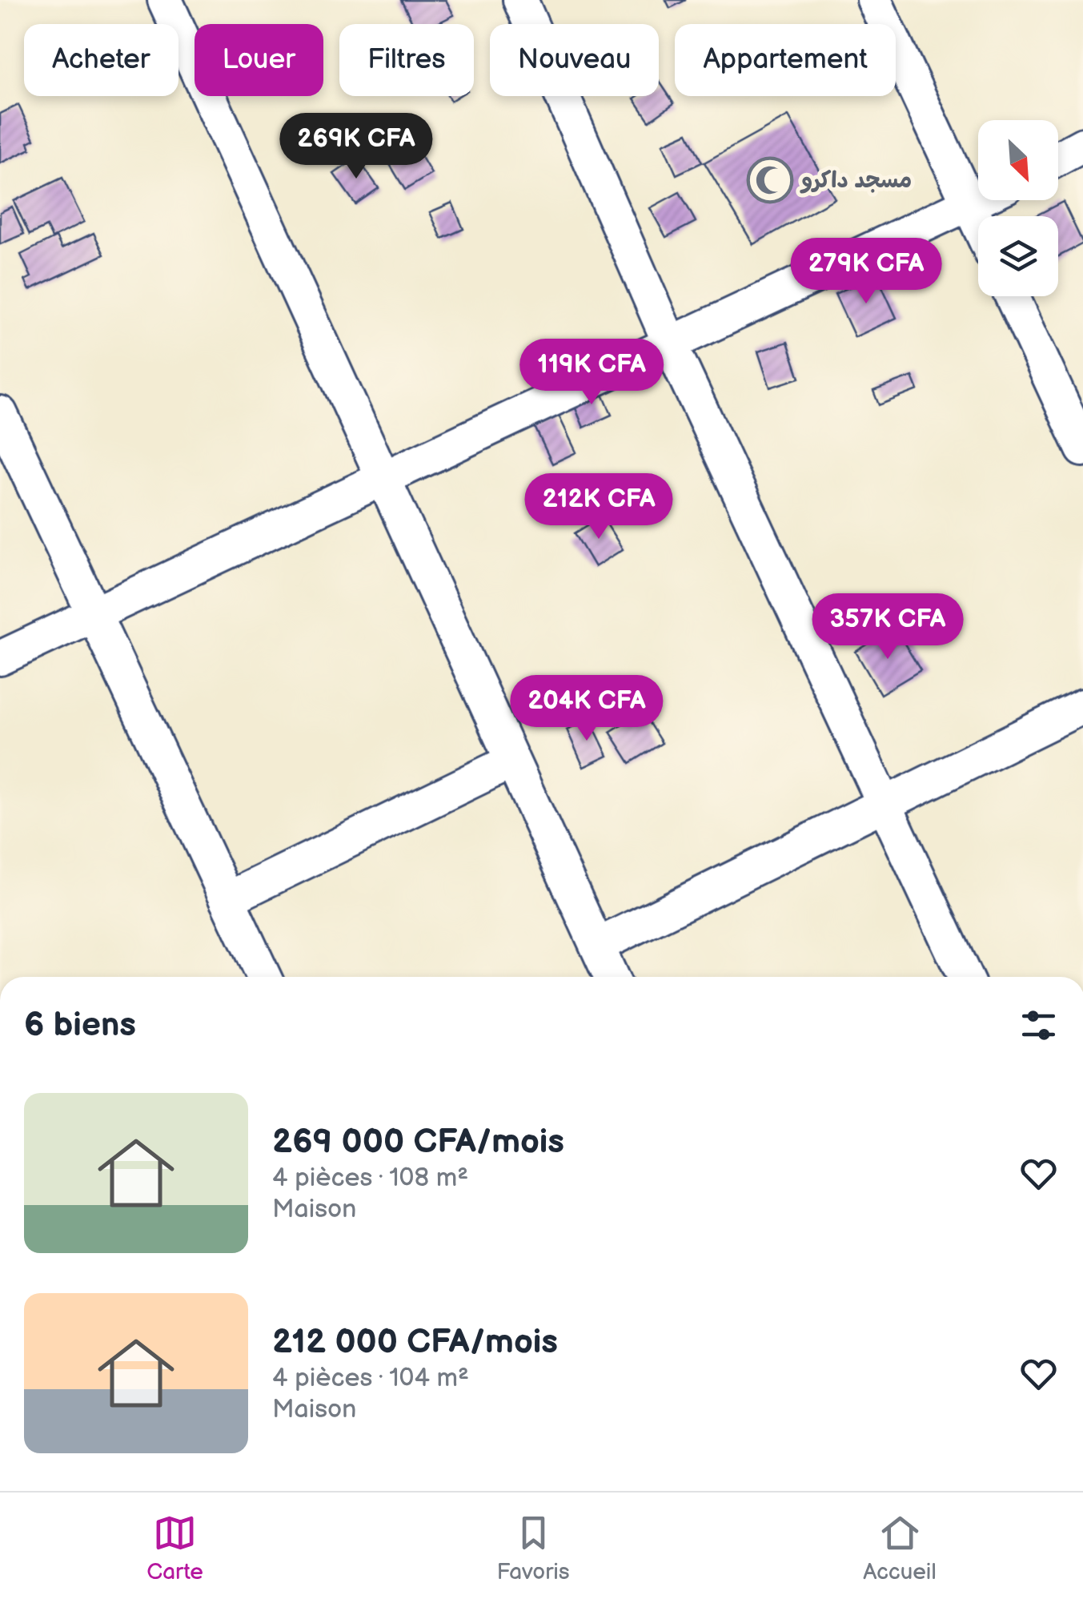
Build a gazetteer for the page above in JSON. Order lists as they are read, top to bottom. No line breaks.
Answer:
{"places":{"mosque":["مسجد داكرو"]},"north":"bottom right","page":{"chip":["Acheter","Louer","Filtres","Nouveau","Appartement"],"price":["269K CFA","279K CFA","119K CFA","212K CFA","357K CFA","204K CFA"],"heading":"6 biens","list":[{"name":"269 000 CFA/mois","note":"4 pièces · 108 m² · Maison"},{"name":"212 000 CFA/mois","note":"4 pièces · 104 m² · Maison"}],"tabs":["Carte","Favoris","Accueil"]}}
